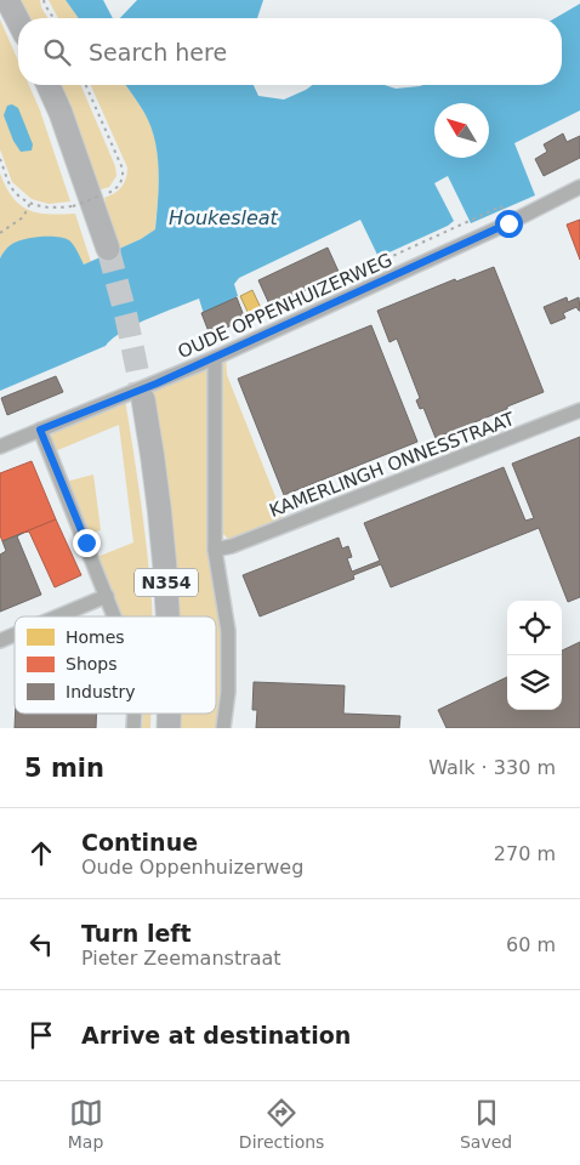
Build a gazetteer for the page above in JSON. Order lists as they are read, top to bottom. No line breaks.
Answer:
{"streets":{"main road":["N354"],"street":["OUDE OPPENHUIZERWEG","KAMERLINGH ONNESSTRAAT"]},"water":["Houkesleat"],"legend":["Homes","Shops","Industry"],"north":"top left","page":{"search":"Search here","heading":["5 min","Walk · 330 m"],"list":[["Continue","Oude Oppenhuizerweg","270 m"],["Turn left","Pieter Zeemanstraat","60 m"],"Arrive at destination"],"nav":["Map","Directions","Saved"]}}
